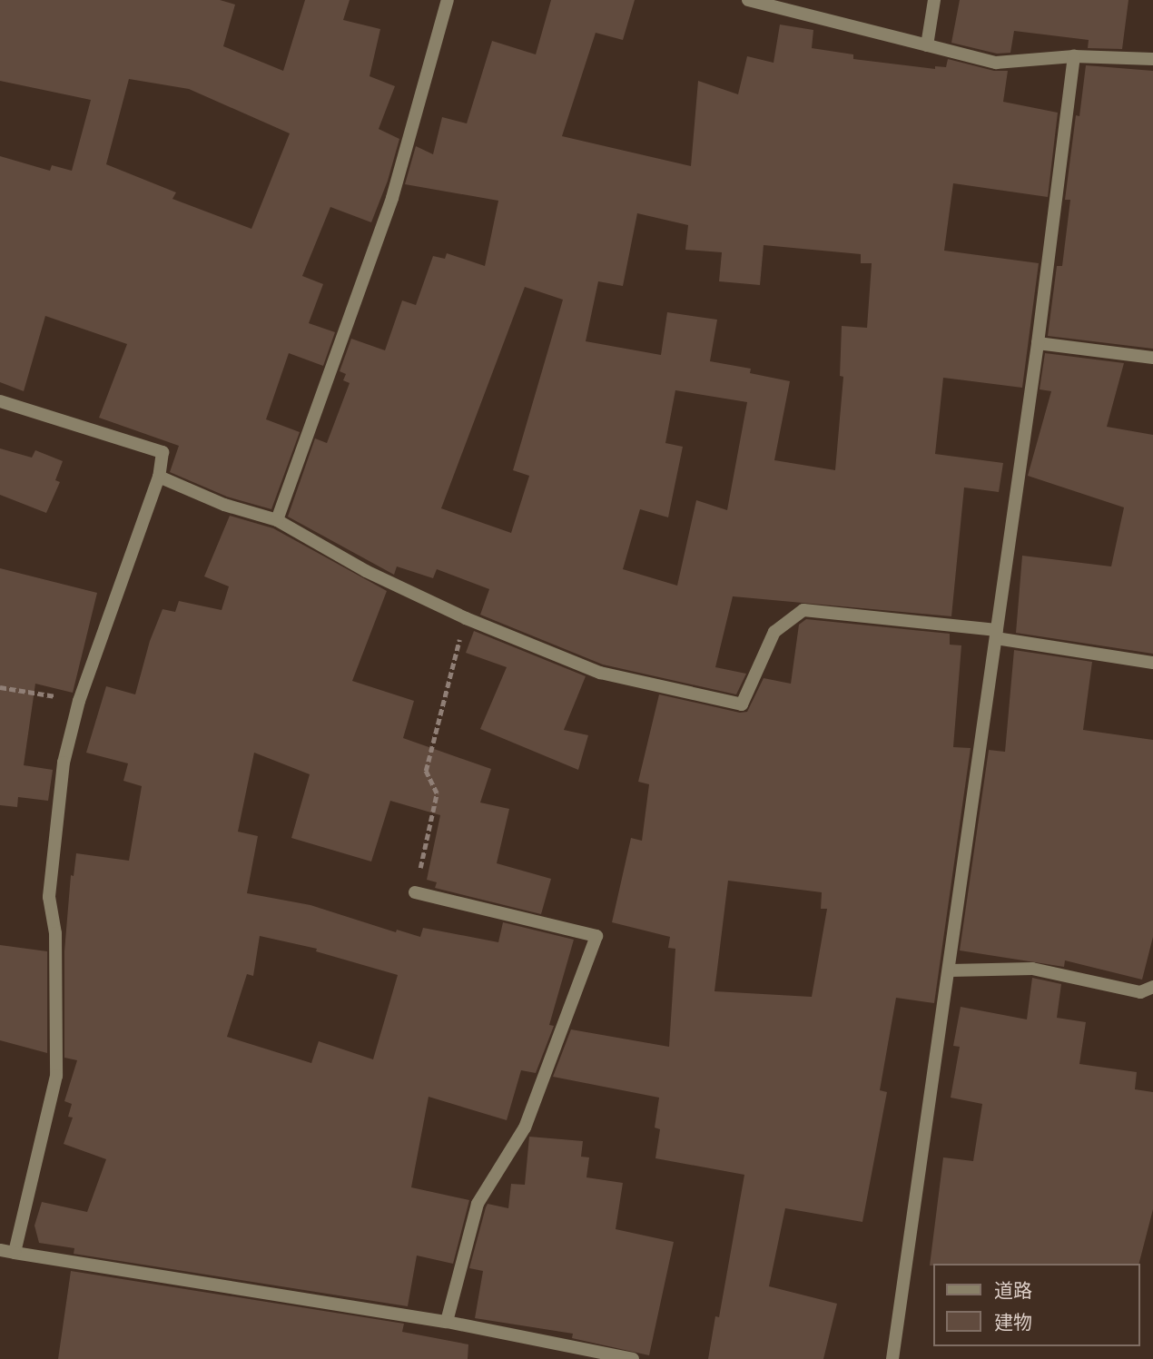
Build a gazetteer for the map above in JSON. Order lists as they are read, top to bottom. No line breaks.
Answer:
{"legend":["道路","建物"]}
